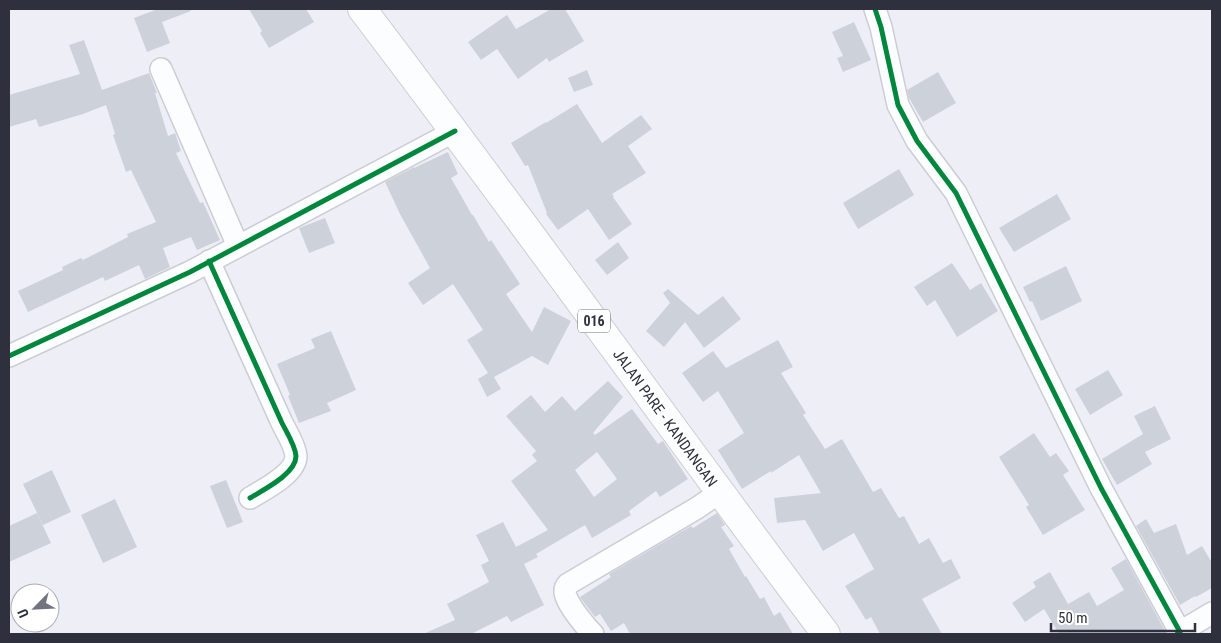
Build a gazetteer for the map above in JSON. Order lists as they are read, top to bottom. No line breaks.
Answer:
{"streets":{"main road":["016","JALAN PARE - KANDANGAN"]},"scale_bar":"50 m","north":"bottom left"}
